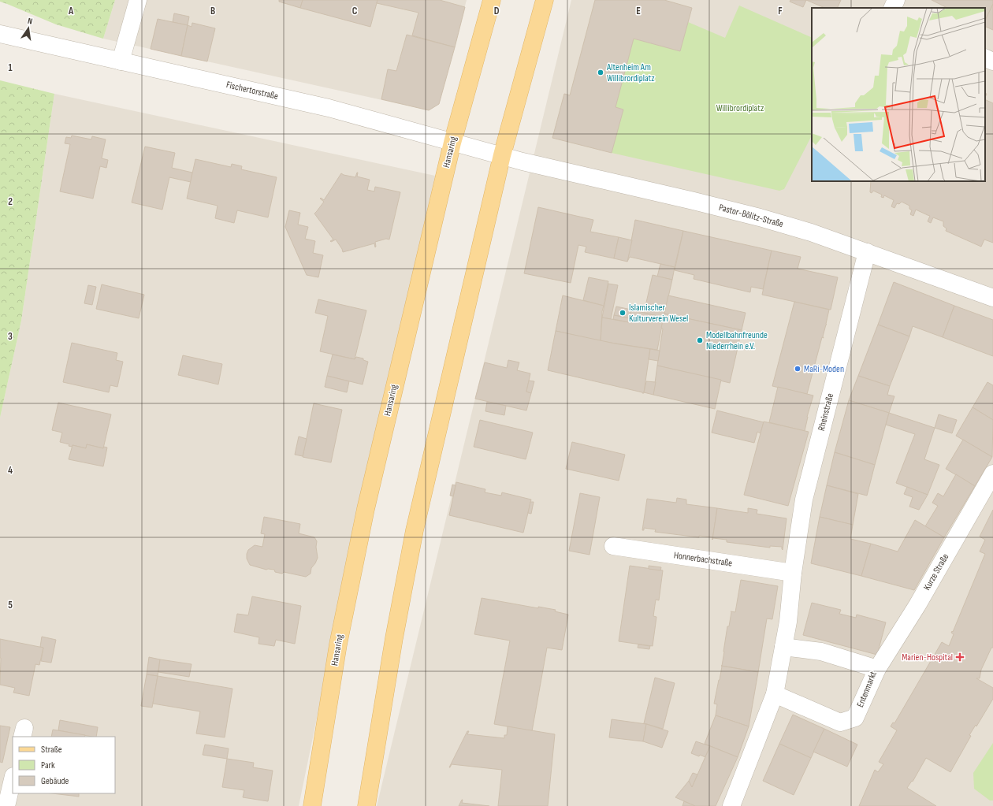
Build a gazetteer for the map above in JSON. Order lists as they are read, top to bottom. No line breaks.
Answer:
{"streets":{"main road":["Hansaring"],"street":["Fischertorstraße","Pastor-Bölitz-Straße","Rheinstraße","Honnerbachstraße","Kurze Straße","Entenmarkt"]},"crossings":[["Fischertorstraße","Hansaring"],["Fischertorstraße","Pastor-Bölitz-Straße"],["Pastor-Bölitz-Straße","Rheinstraße"],["Rheinstraße","Honnerbachstraße"],["Kurze Straße","Entenmarkt"]],"parks":["Willibrordiplatz"],"places":{"other":["Altenheim Am Willibrordiplatz","Islamischer Kulturverein Wesel","Modellbahnfreunde Niederrhein e.V.","MaRi-Moden"],"health":["Marien-Hospital"]},"legend":["Straße","Park","Gebäude"],"north":"top","grid":{"columns":["A","B","C","D","E","F"],"rows":["1","2","3","4","5"]}}
